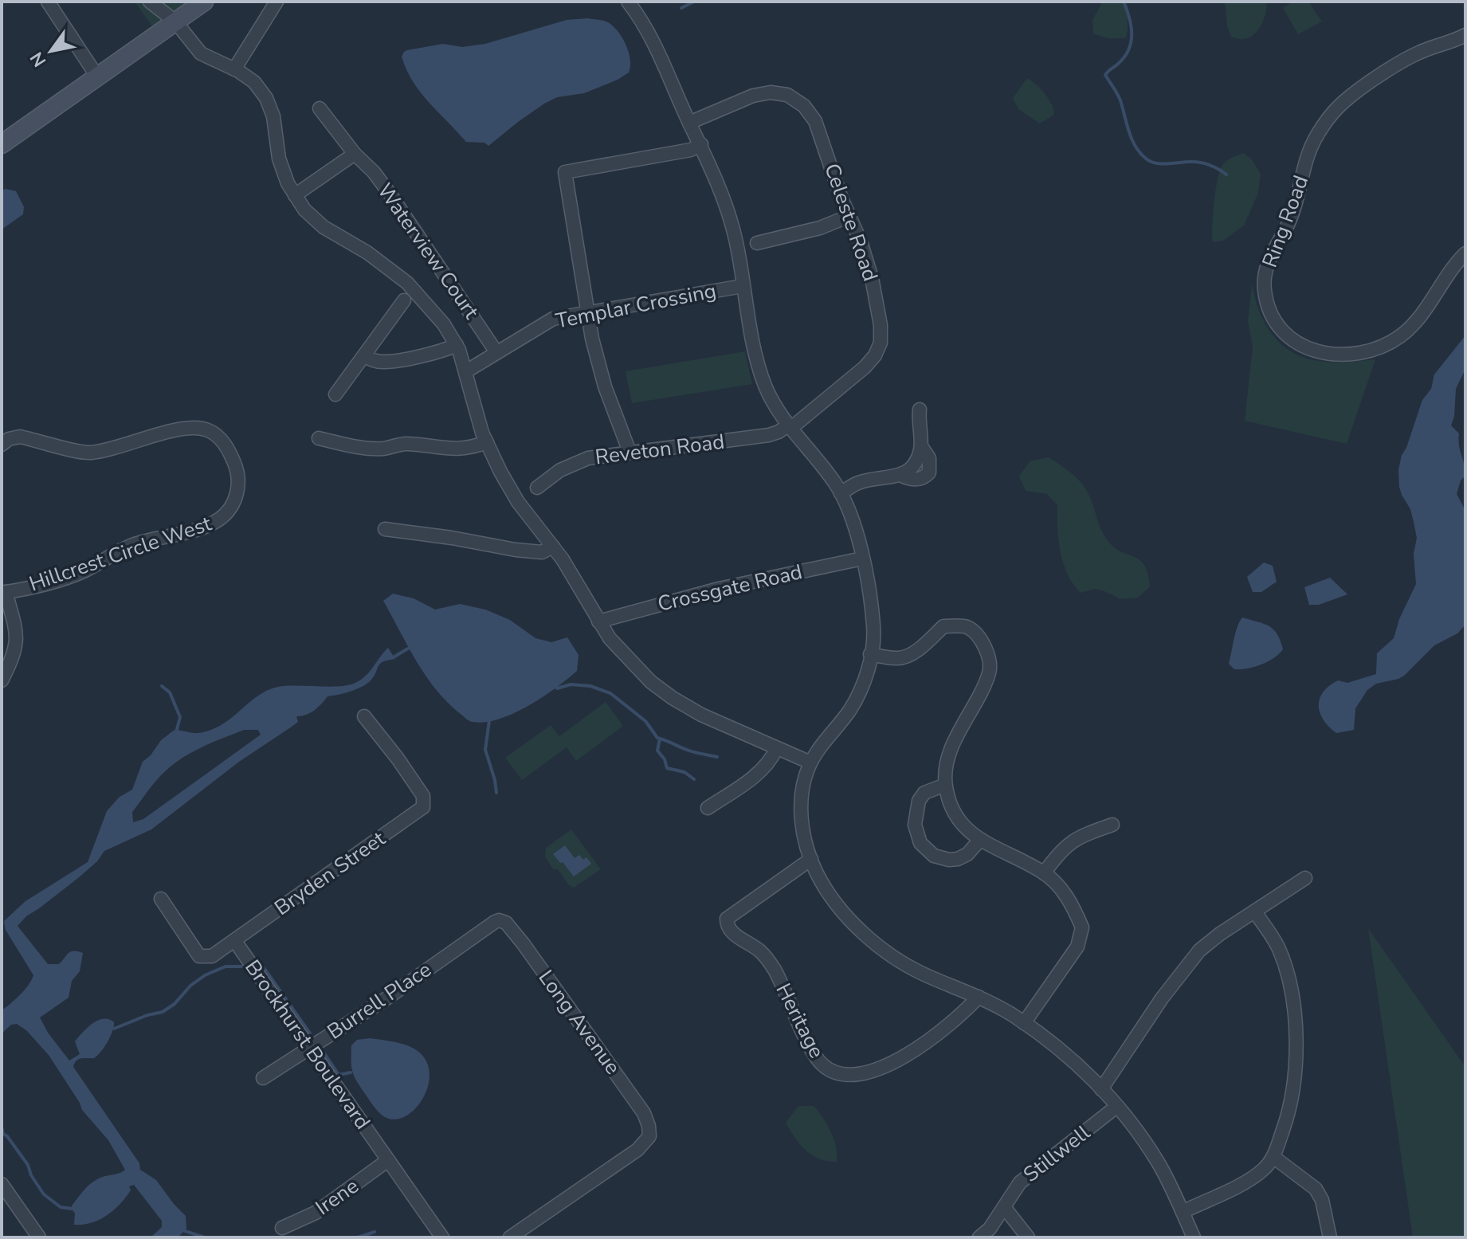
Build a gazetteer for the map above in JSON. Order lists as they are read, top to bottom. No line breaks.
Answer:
{"streets":{"street":["Ring Road","Celeste Road","Waterview Court","Templar Crossing","Reveton Road","Hillcrest Circle West","Crossgate Road","Bryden Street","Burrell Place","Heritage","Long Avenue","Brockhurst Boulevard","Stillwell","Irene"]},"crossings":[["Celeste Road","Reveton Road"],["Waterview Court","Templar Crossing"],["Bryden Street","Brockhurst Boulevard"],["Burrell Place","Long Avenue"],["Burrell Place","Brockhurst Boulevard"],["Brockhurst Boulevard","Irene"]],"north":"bottom left"}
